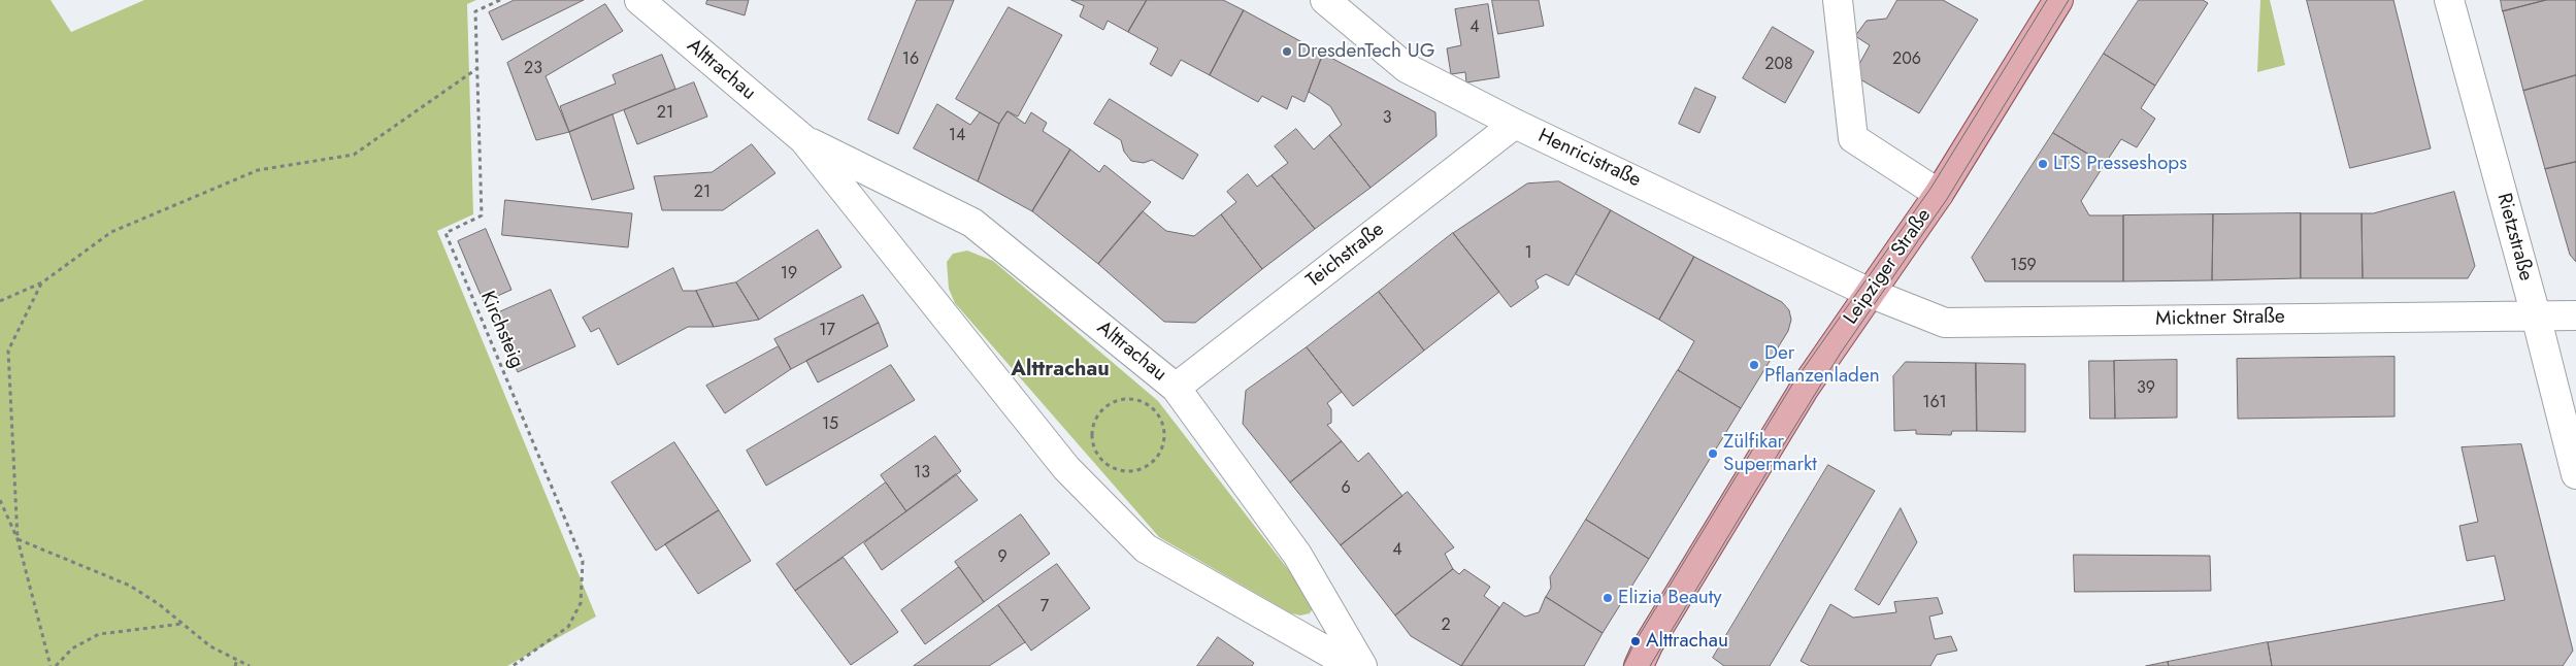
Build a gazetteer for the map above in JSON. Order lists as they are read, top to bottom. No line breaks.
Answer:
{"streets":{"main road":["Leipziger Straße"],"street":["Alttrachau","Henricistraße","Rietzstraße","Teichstraße","Micktner Straße"],"path":["Kirchsteig"]},"crossings":[["Alttrachau","Teichstraße"],["Henricistraße","Teichstraße"],["Henricistraße","Leipziger Straße"],["Henricistraße","Micktner Straße"],["Rietzstraße","Micktner Straße"],["Leipziger Straße","Micktner Straße"]],"districts":["Alttrachau"],"places":["DresdenTech UG","LTS Presseshops","Der Pflanzenladen","Zülfikar Supermarkt","Elizia Beauty","Alttrachau"],"house_numbers":["4","16","206","208","23","21","3","14","21","1","159","19","17","39","161","15","13","6","4","9","7","2"]}
